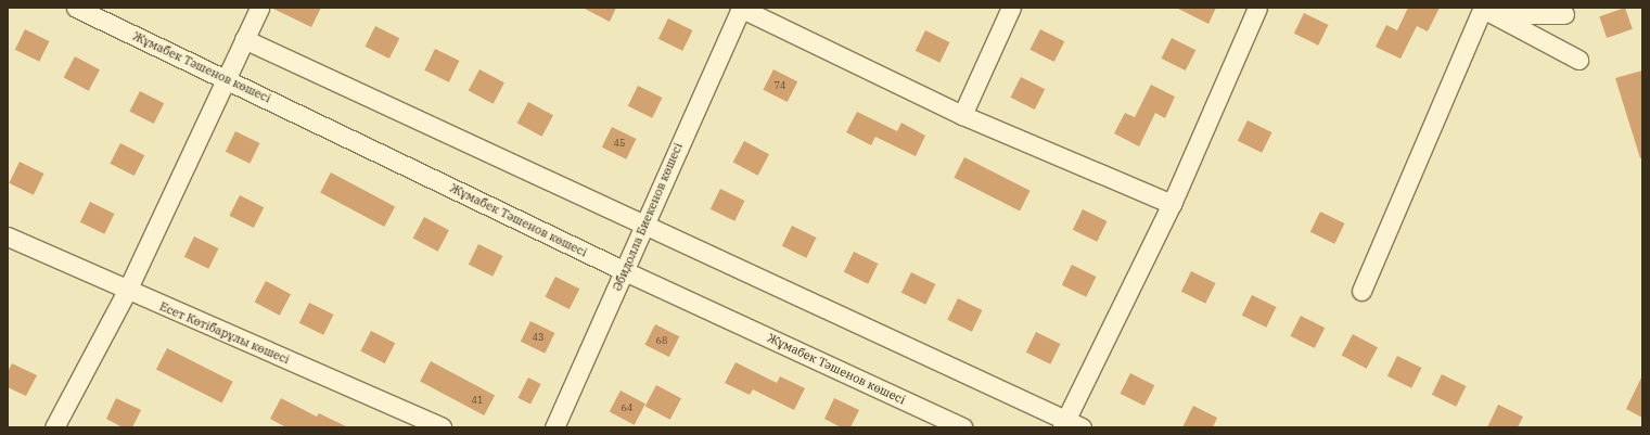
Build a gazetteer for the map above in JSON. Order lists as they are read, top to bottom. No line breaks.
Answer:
{"streets":{"street":["Жұмабек Тәшенов көшесі","Әбидолла Биекенов көшесі","Есет Көтібарұлы көшесі"]},"crossings":[["Жұмабек Тәшенов көшесі","Әбидолла Биекенов көшесі"]],"house_numbers":["74","45","43","68","41","64"]}
